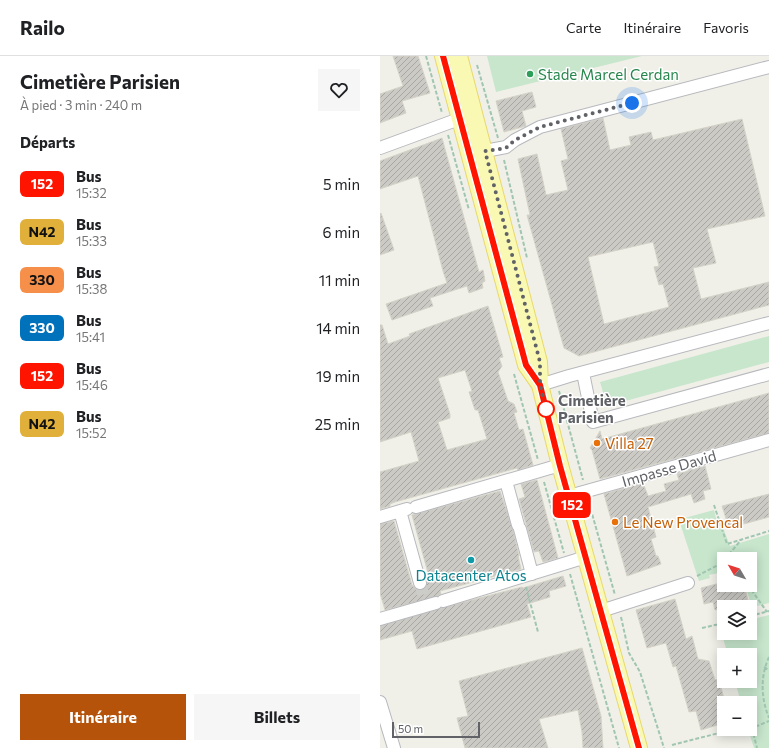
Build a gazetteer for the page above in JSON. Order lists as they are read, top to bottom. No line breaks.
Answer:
{"streets":{"street":["Impasse David"]},"places":["Stade Marcel Cerdan","Cimetière Parisien","Villa 27","Le New Provencal","Datacenter Atos"],"lines":["bus line 152"],"scale_bar":"50 m","north":"top left","page":{"header":"Railo","nav":["Carte","Itinéraire","Favoris"],"heading":[["Cimetière Parisien","À pied · 3 min · 240 m"],"Départs"],"on_map":"152","list":[{"mark":"152","name":"Bus","note":"15:32","value":"5 min"},{"mark":"N42","name":"Bus","note":"15:33","value":"6 min"},{"mark":"330","name":"Bus","note":"15:38","value":"11 min"},{"mark":"330","name":"Bus","note":"15:41","value":"14 min"},{"mark":"152","name":"Bus","note":"15:46","value":"19 min"},{"mark":"N42","name":"Bus","note":"15:52","value":"25 min"}],"map_buttons":["+","−"],"buttons":["Itinéraire","Billets"],"scale":"50 m"}}
